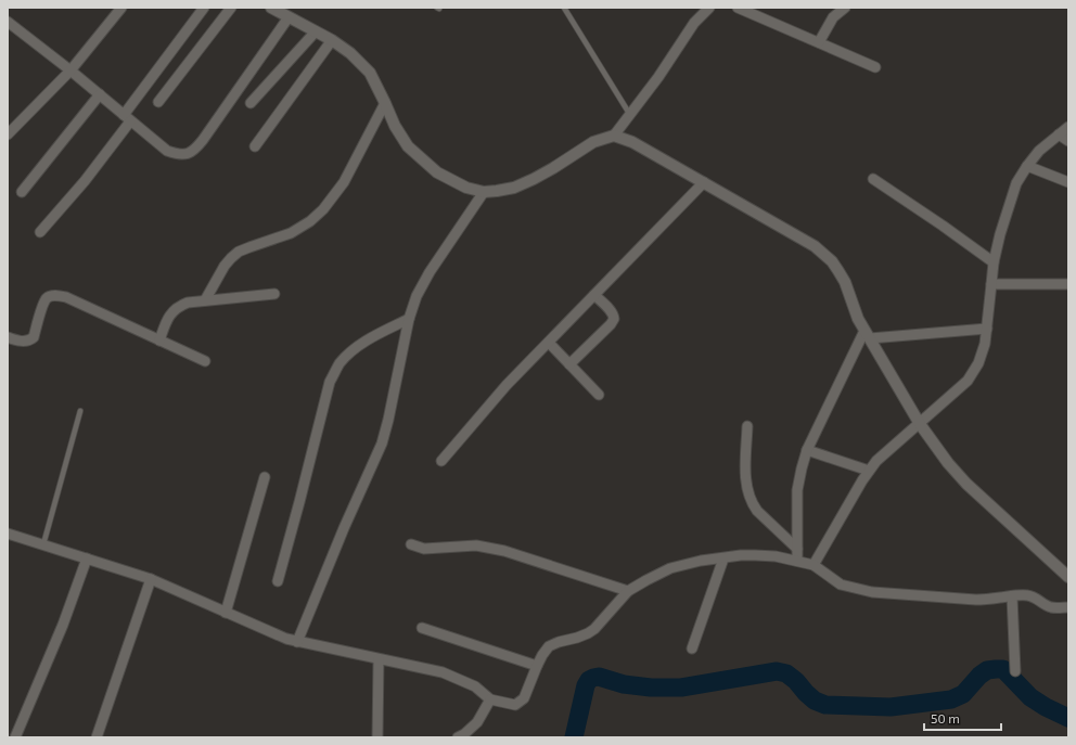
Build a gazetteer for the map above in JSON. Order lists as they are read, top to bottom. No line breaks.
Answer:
{"scale_bar":"50 m"}
